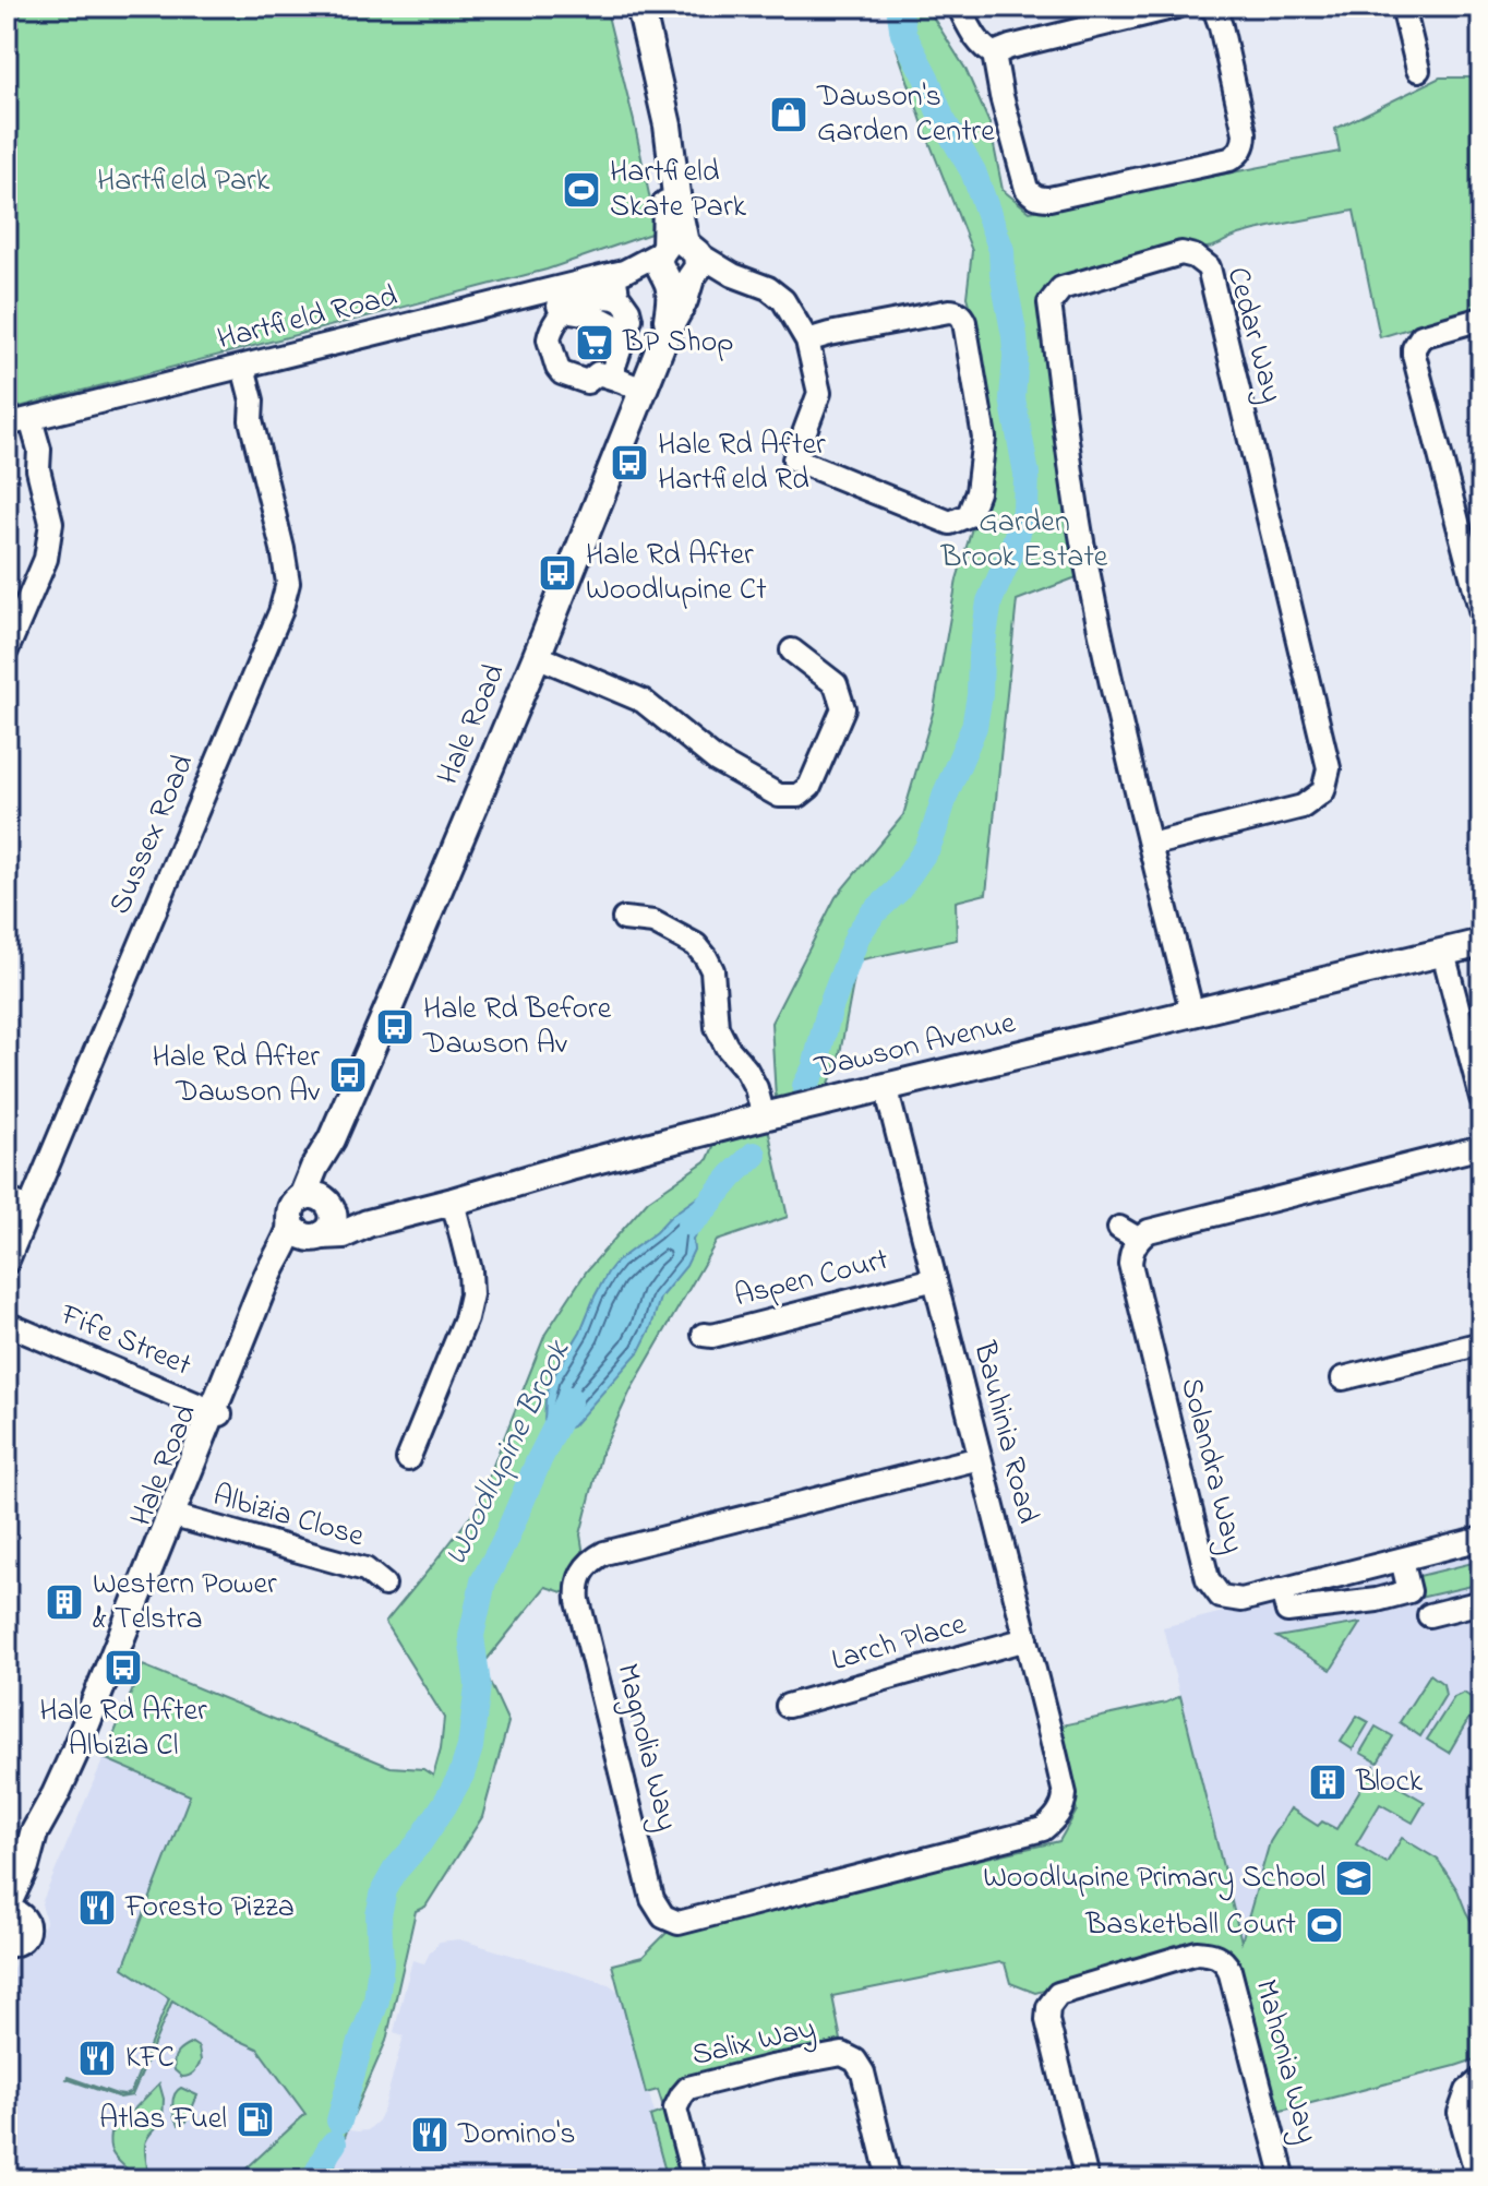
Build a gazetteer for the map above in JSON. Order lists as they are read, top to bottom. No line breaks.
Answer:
{"streets":{"main road":["Hale Road","Dawson Avenue"],"street":["Hartfield Road","Cedar Way","Sussex Road","Aspen Court","Fife Street","Bauhinia Road","Solandra Way","Albizia Close","Larch Place","Magnolia Way","Salix Way","Mahonia Way"]},"crossings":[["Hartfield Road","Hale Road"],["Hartfield Road","Sussex Road"],["Cedar Way","Dawson Avenue"],["Hale Road","Dawson Avenue"],["Hale Road","Fife Street"],["Hale Road","Albizia Close"],["Dawson Avenue","Bauhinia Road"],["Aspen Court","Bauhinia Road"],["Bauhinia Road","Larch Place"],["Bauhinia Road","Magnolia Way"]],"water":["Woodlupine Brook"],"parks":["Hartfield Park","Garden Brook Estate"],"places":{"shop":["Dawson's Garden Centre"],"sports":["Hartfield Skate Park","Basketball Court"],"supermarket":["BP Shop"],"bus stop":["Hale Rd After Hartfield Rd","Hale Rd After Woodlupine Ct","Hale Rd Before Dawson Av","Hale Rd After Dawson Av","Hale Rd After Albizia Cl"],"building":["Western Power & Telstra","Block"],"school or university":["Woodlupine Primary School"],"restaurant":["Foresto Pizza","KFC","Domino's"],"fuel station":["Atlas Fuel"]}}
